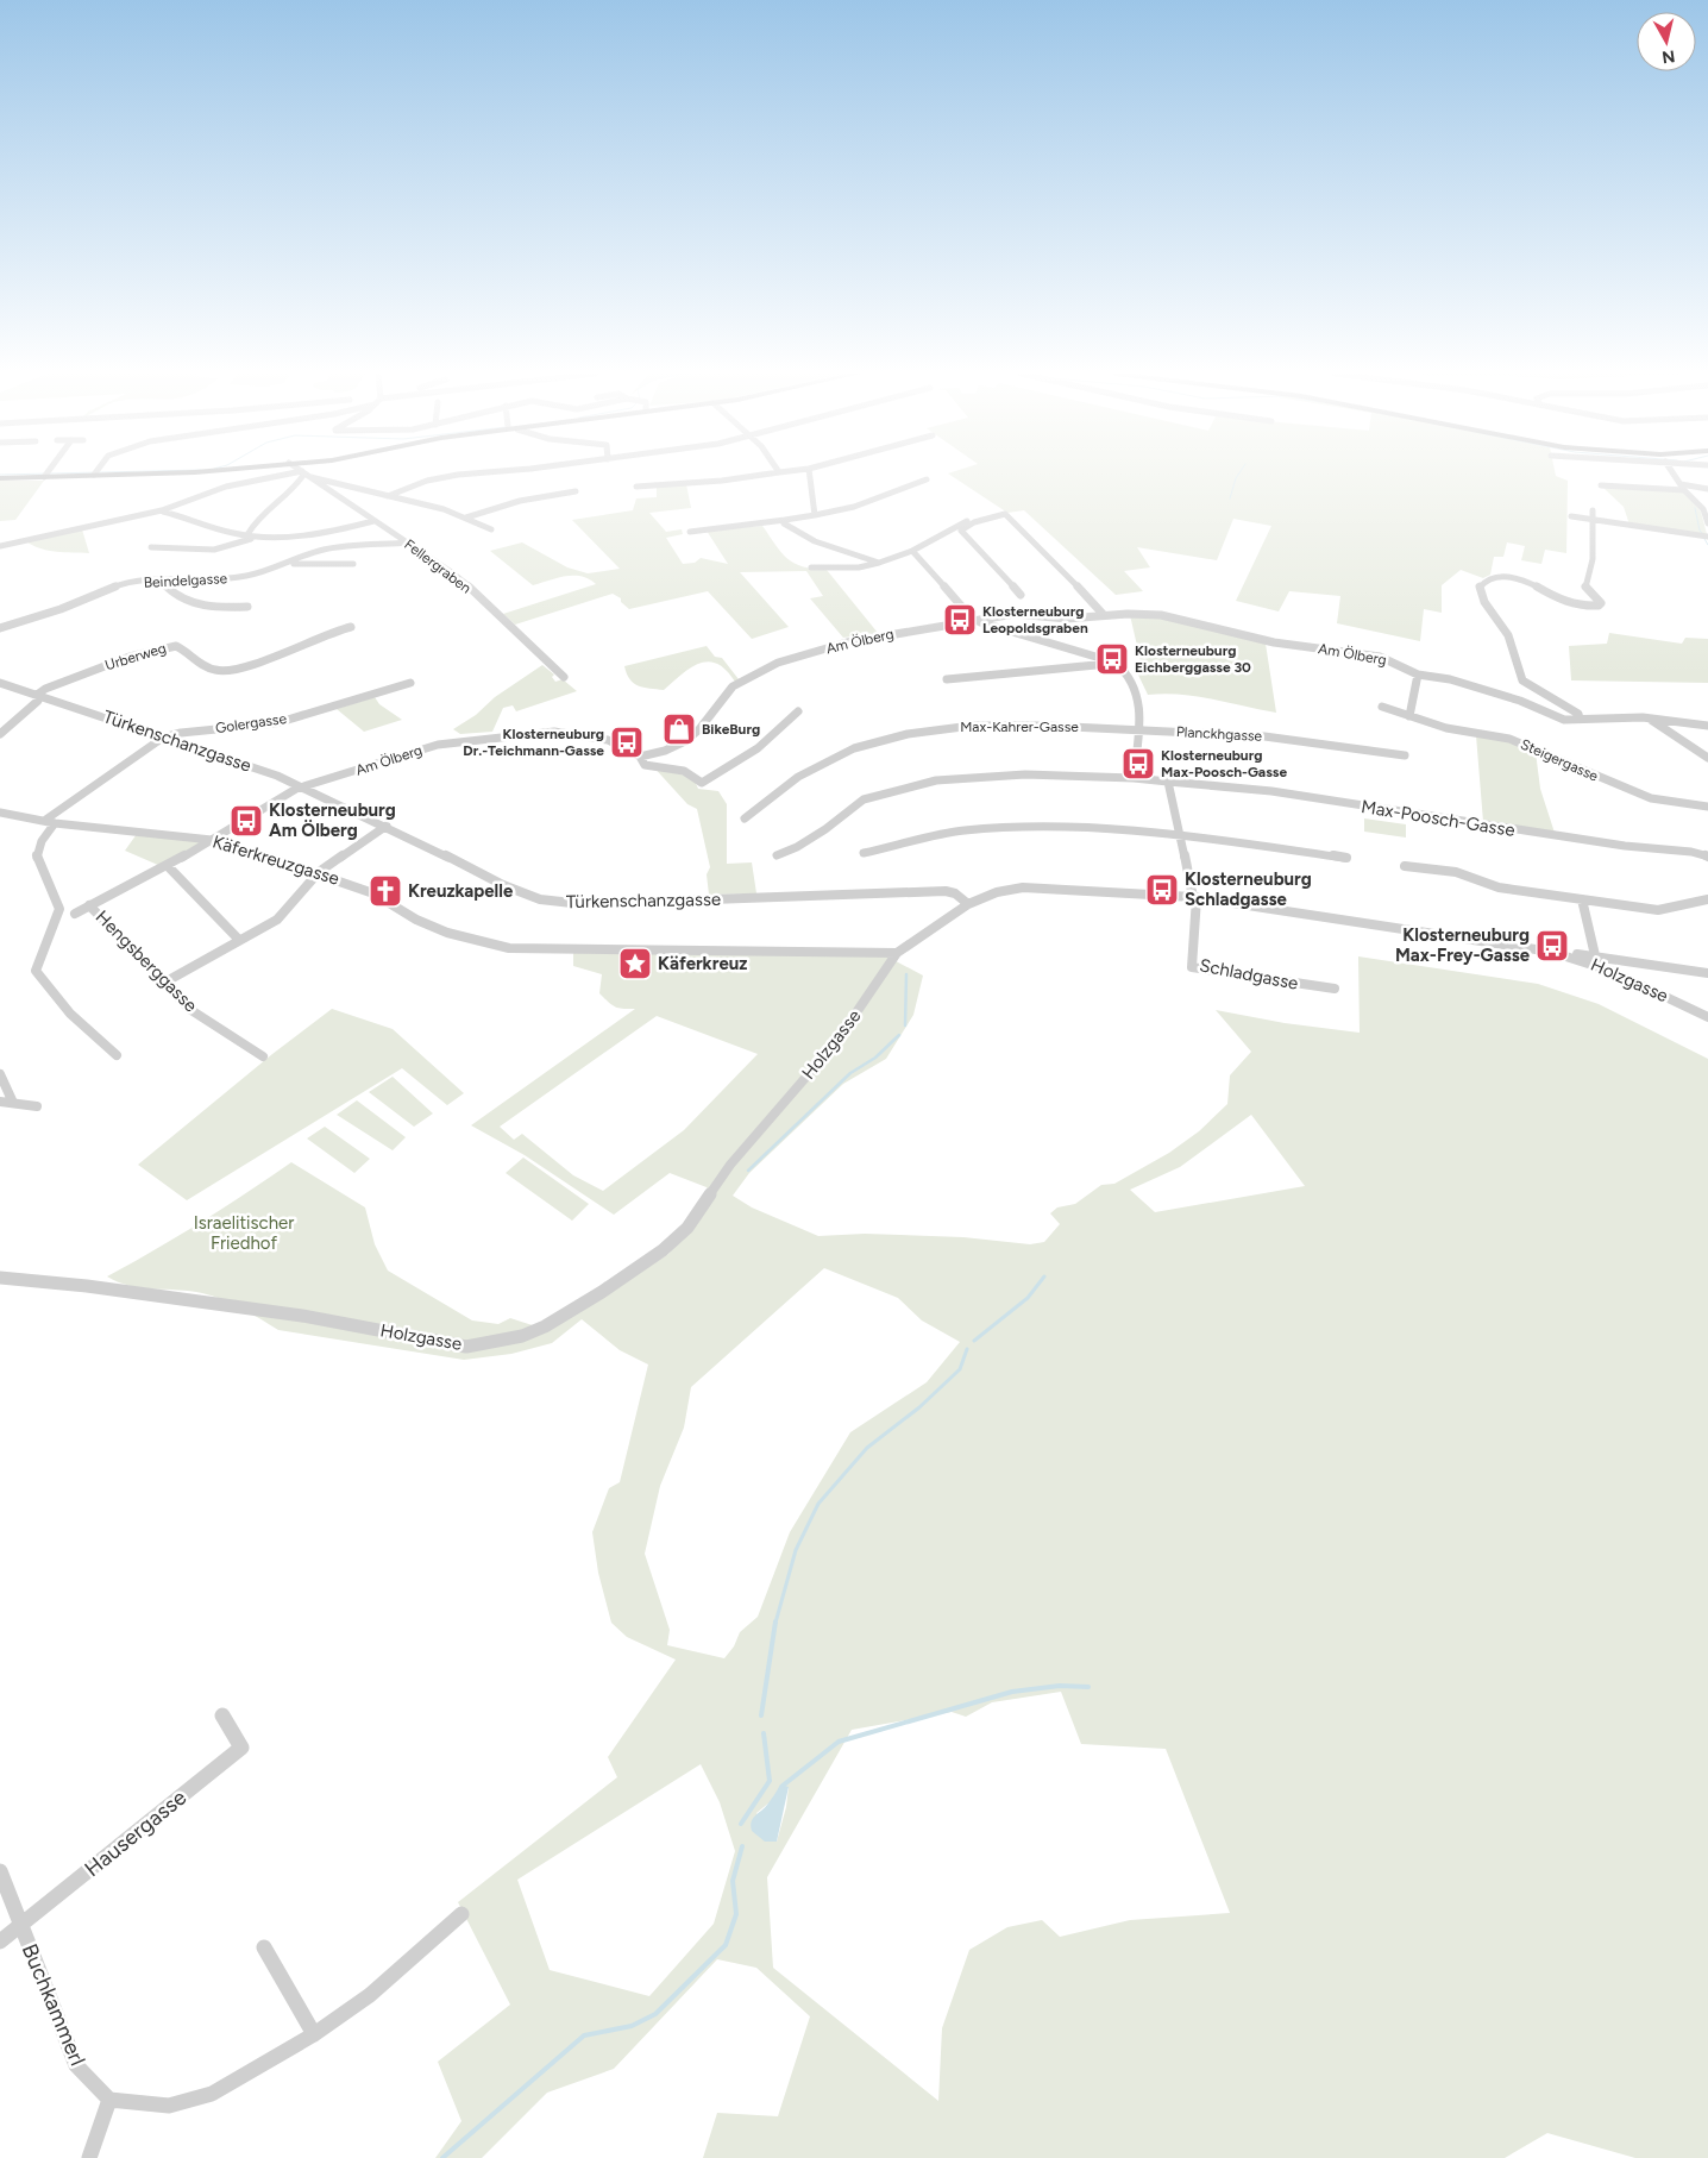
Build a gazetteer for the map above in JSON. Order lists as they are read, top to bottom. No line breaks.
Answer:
{"streets":{"street":["Fellergraben","Beindelgasse","Am Ölberg","Urberweg","Golergasse","Max-Kahrer-Gasse","Planckhgasse","Türkenschanzgasse","Steigergasse","Max-Poosch-Gasse","Käferkreuzgasse","Hengsberggasse","Schladgasse","Holzgasse","Hausergasse","Buchkammerl"]},"crossings":[["Fellergraben","Beindelgasse"],["Am Ölberg","Türkenschanzgasse"],["Am Ölberg","Käferkreuzgasse"],["Am Ölberg","Hengsberggasse"],["Urberweg","Türkenschanzgasse"],["Golergasse","Türkenschanzgasse"],["Golergasse","Käferkreuzgasse"],["Max-Kahrer-Gasse","Planckhgasse"],["Türkenschanzgasse","Holzgasse"],["Käferkreuzgasse","Holzgasse"],["Schladgasse","Holzgasse"],["Hausergasse","Buchkammerl"]],"parks":["Israelitischer Friedhof"],"places":{"bus stop":["Klosterneuburg Leopoldsgraben","Klosterneuburg Eichberggasse 30","Klosterneuburg Dr.-Teichmann-Gasse","Klosterneuburg Max-Poosch-Gasse","Klosterneuburg Am Ölberg","Klosterneuburg Schladgasse","Klosterneuburg Max-Frey-Gasse"],"shop":["BikeBurg"],"church":["Kreuzkapelle"],"place":["Käferkreuz"]},"north":"bottom"}
